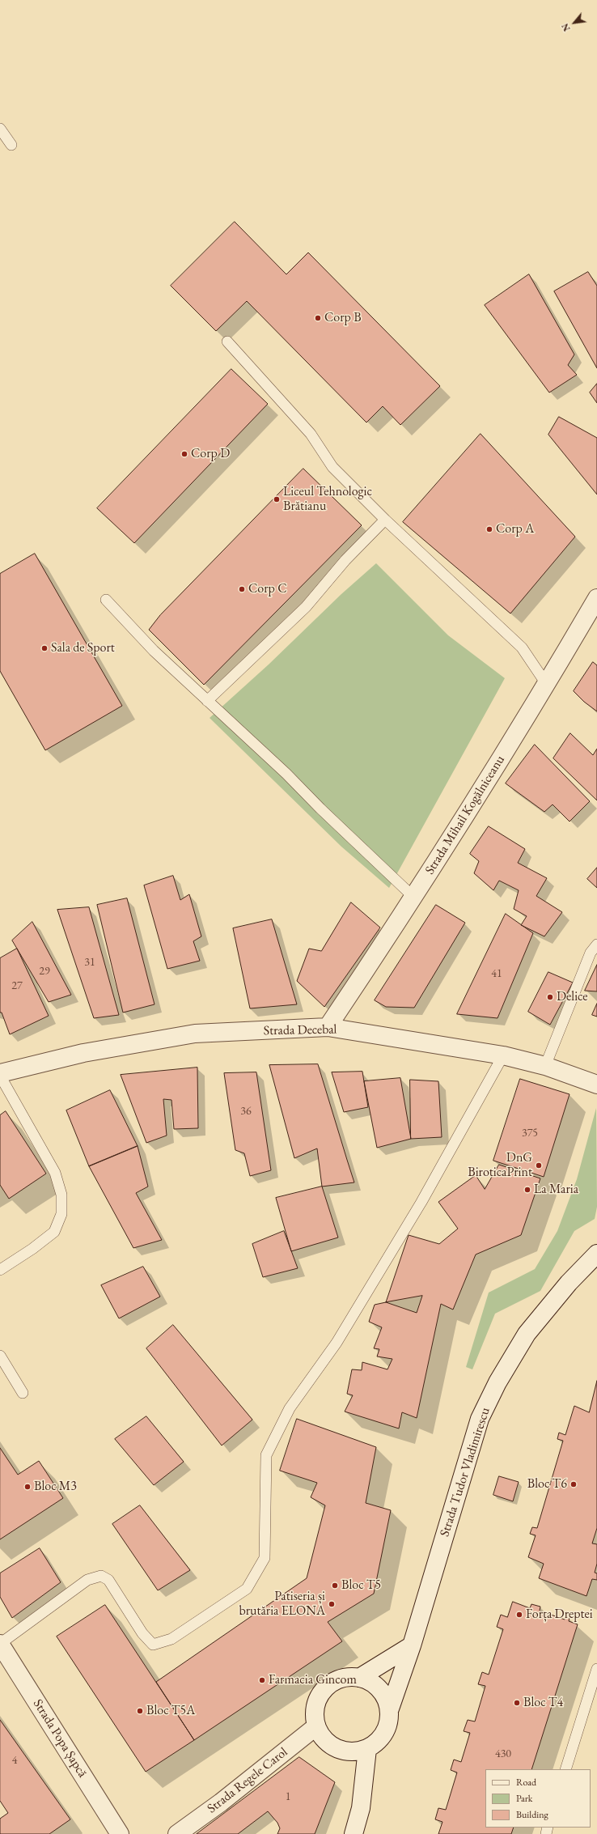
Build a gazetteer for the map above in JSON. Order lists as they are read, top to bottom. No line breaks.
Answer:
{"streets":{"street":["Strada Mihail Kogălniceanu","Strada Decebal","Strada Tudor Vladimirescu","Strada Popa Șapcă","Strada Regele Carol"]},"crossings":[["Strada Mihail Kogălniceanu","Strada Decebal"],["Strada Tudor Vladimirescu","Strada Regele Carol"]],"places":["Corp B","Corp D","Liceul Tehnologic Brătianu","Corp A","Corp C","Sala de Sport","Delice","DnG BiroticaPrint","La Maria","Bloc T6","Bloc M3","Bloc T5","Patiseria și brutăria ELONA","Forța Dreptei","Farmacia Gincom","Bloc T4","Bloc T5A"],"house_numbers":["31","29","41","27","36","375","430","4","1"],"legend":["Road","Park","Building"],"north":"bottom left"}
